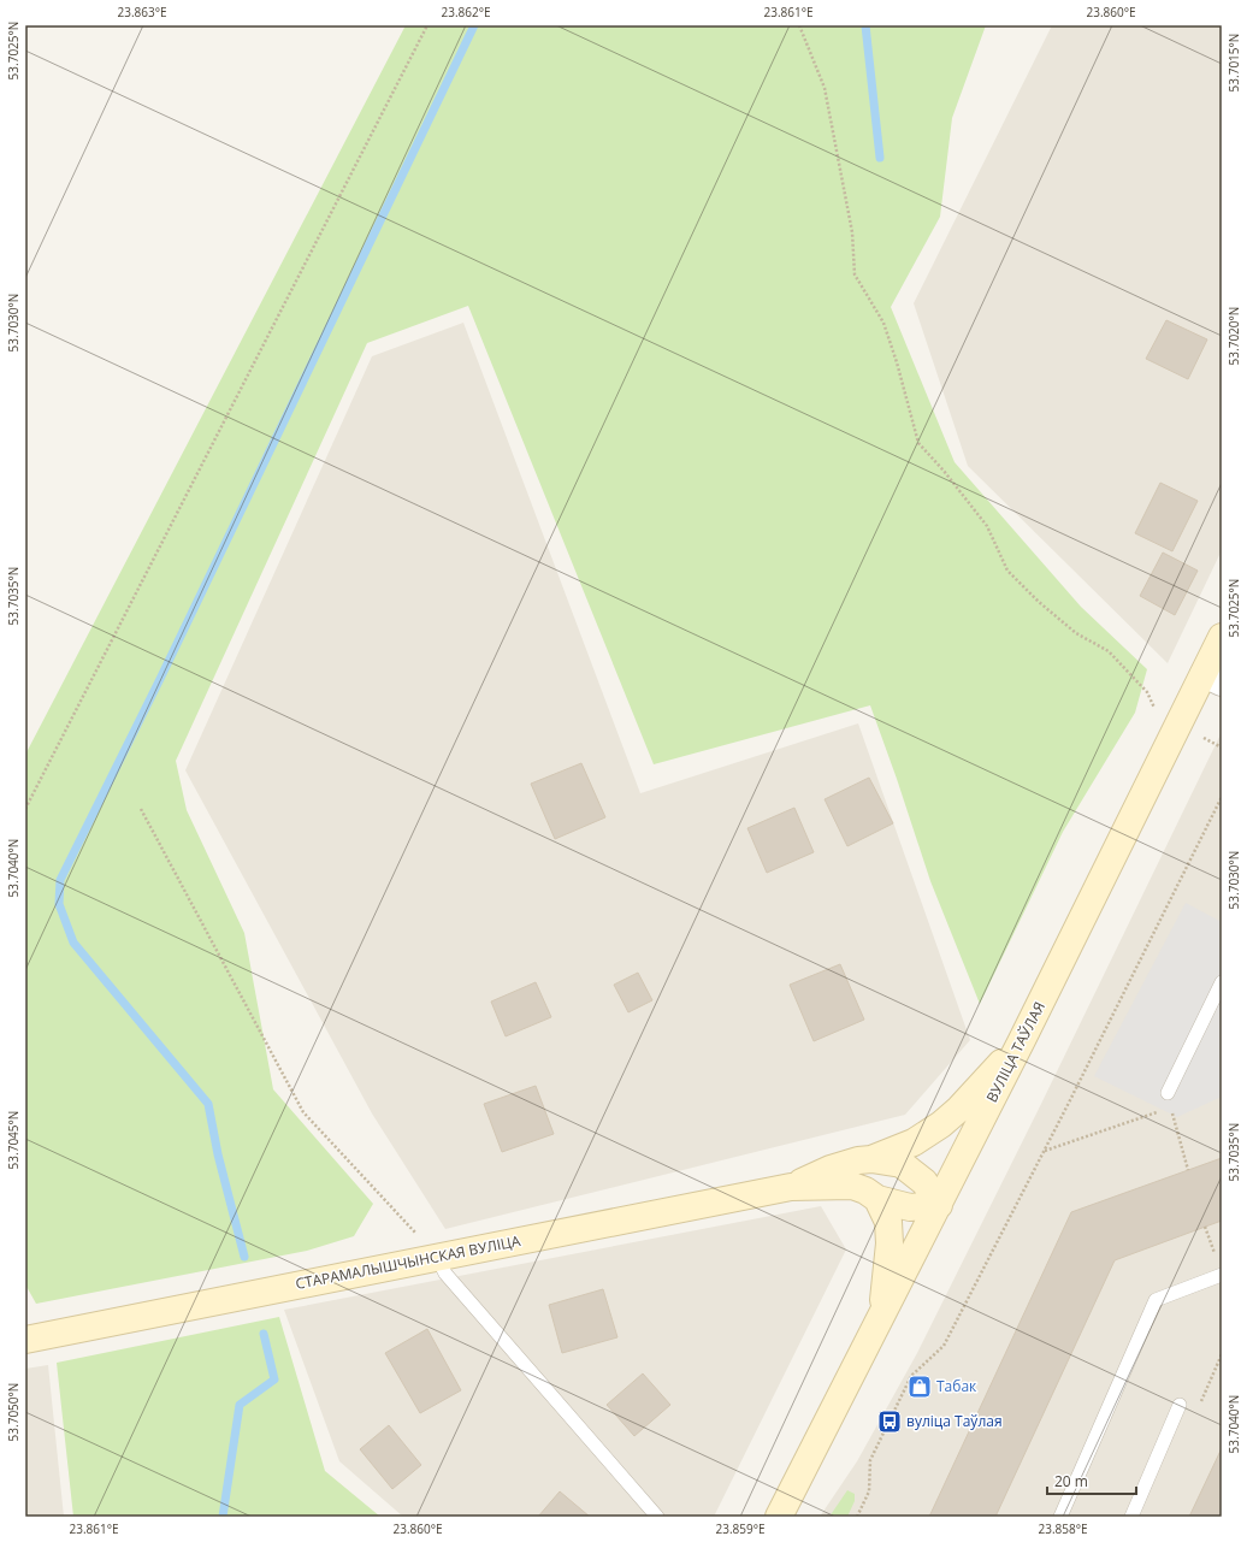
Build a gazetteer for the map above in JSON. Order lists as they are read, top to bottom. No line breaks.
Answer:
{"streets":{"main road":["ВУЛІЦА ТАЎЛАЯ","СТАРАМАЛЫШЧЫНСКАЯ ВУЛІЦА"]},"places":{"shop":["Табак"],"bus stop":["вуліца Таўлая"]},"scale_bar":"20 m","coordinates":["23.863°E","23.862°E","23.861°E","23.860°E","53.7025°N","53.7015°N","53.7030°N","53.7020°N","53.7035°N","53.7040°N","53.7045°N","53.7050°N","23.859°E","23.858°E"]}
